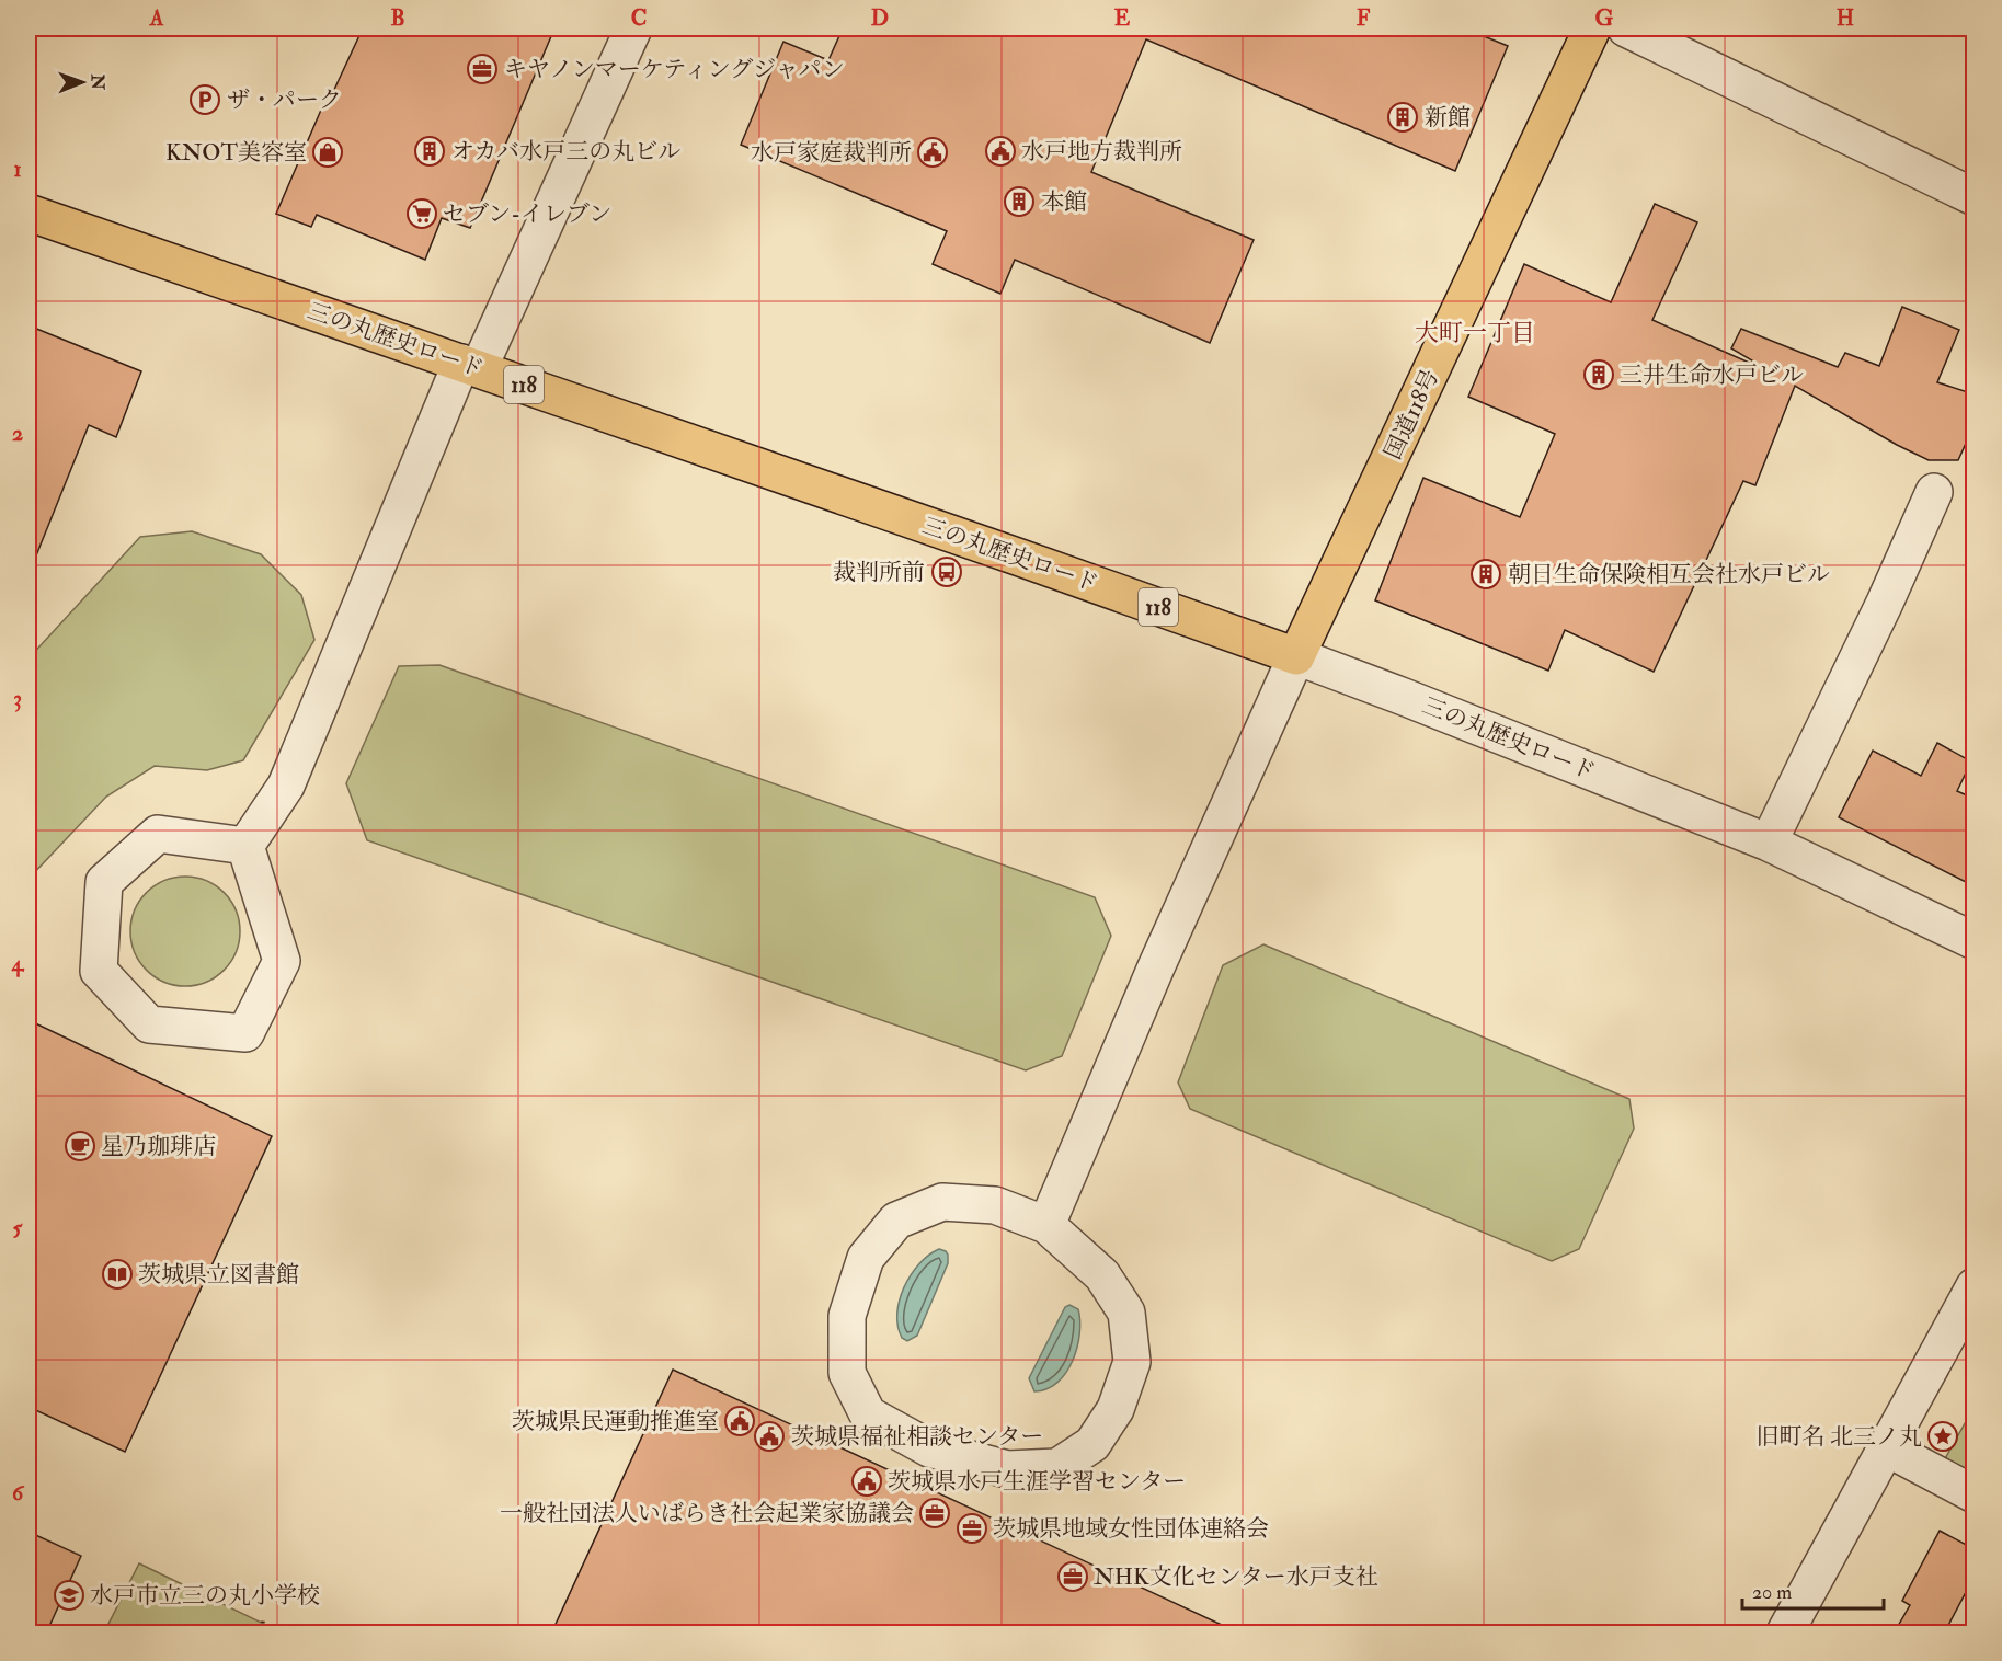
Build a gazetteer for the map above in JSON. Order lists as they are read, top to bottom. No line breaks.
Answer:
{"streets":{"highway":["三の丸歴史ロード","118","国道118号"]},"crossings":[["三の丸歴史ロード","国道118号"]],"districts":["大町一丁目"],"places":{"office":["キヤノンマーケティングジャパン","一般社団法人いばらき社会起業家協議会","茨城県地域女性団体連絡会","NHK文化センター水戸支社"],"parking":["ザ・パーク"],"building":["新館","オカバ水戸三の丸ビル","本館","三井生命水戸ビル","朝日生命保険相互会社水戸ビル"],"public building":["水戸地方裁判所","水戸家庭裁判所","茨城県民運動推進室","茨城県福祉相談センター","茨城県水戸生涯学習センター"],"shop":["KNOT美容室"],"supermarket":["セブン-イレブン"],"bus stop":["裁判所前"],"cafe":["星乃珈琲店"],"library":["茨城県立図書館"],"place":["旧町名 北三ノ丸"],"school or university":["水戸市立三の丸小学校"]},"scale_bar":"20 m","north":"right","grid":{"columns":["A","B","C","D","E","F","G","H"],"rows":["1","2","3","4","5","6"]}}
